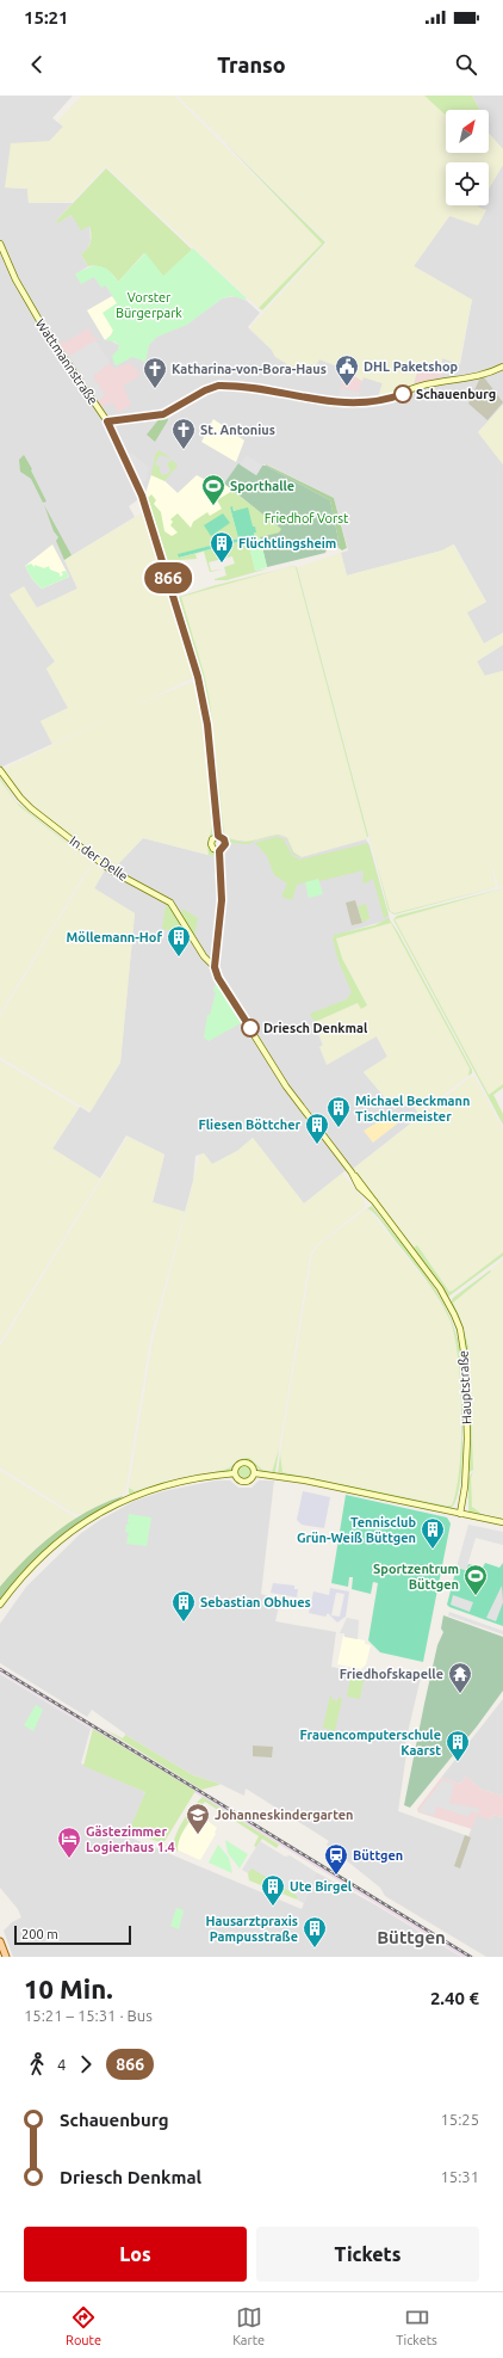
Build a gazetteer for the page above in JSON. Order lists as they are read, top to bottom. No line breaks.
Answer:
{"streets":{"street":["Wattmannstraße","In der Delle","Hauptstraße"]},"crossings":[["In der Delle","Hauptstraße"]],"districts":["Büttgen"],"parks":["Vorster Bürgerpark","Friedhof Vorst"],"places":{"public building":["DHL Paketshop"],"church":["Katharina-von-Bora-Haus","St. Antonius"],"other":["Schauenburg","Driesch Denkmal"],"sports":["Sporthalle","Sportzentrum Büttgen"],"building":["Flüchtlingsheim","Möllemann-Hof","Michael Beckmann Tischlermeister","Fliesen Böttcher","Tennisclub Grün-Weiß Büttgen","Sebastian Obhues","Frauencomputerschule Kaarst","Ute Birgel","Hausarztpraxis Pampusstraße"],"temple":["Friedhofskapelle"],"school or university":["Johanneskindergarten"],"hotel":["Gästezimmer Logierhaus 1.4"],"station":["Büttgen"]},"lines":["bus line 866"],"scale_bar":"200 m","north":"top right","page":{"status":"15:21","header":"Transo","on_map":"866","scale":"200 m","heading":["10 Min.","15:21 – 15:31 · Bus","2.40 €"],"legs":["4","866"],"list":[{"name":"Schauenburg","value":"15:25"},{"name":"Driesch Denkmal","value":"15:31"}],"buttons":["Los","Tickets"],"tabs":["Route","Karte","Tickets"]}}
